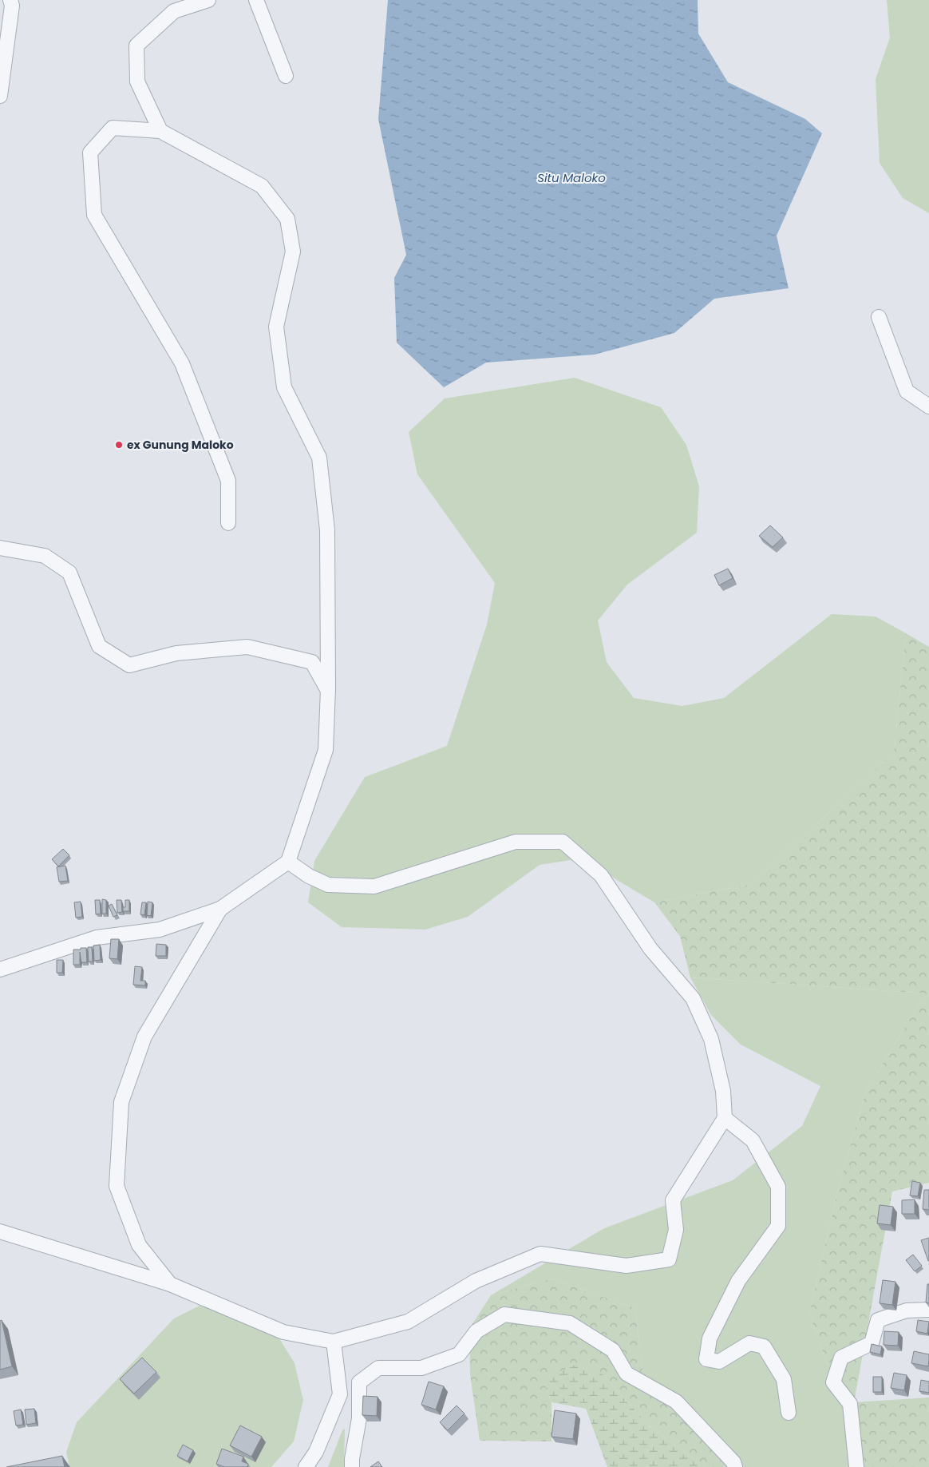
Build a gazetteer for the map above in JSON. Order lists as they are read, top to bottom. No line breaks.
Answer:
{"water":["Situ Maloko"],"places":["ex Gunung Maloko"]}
